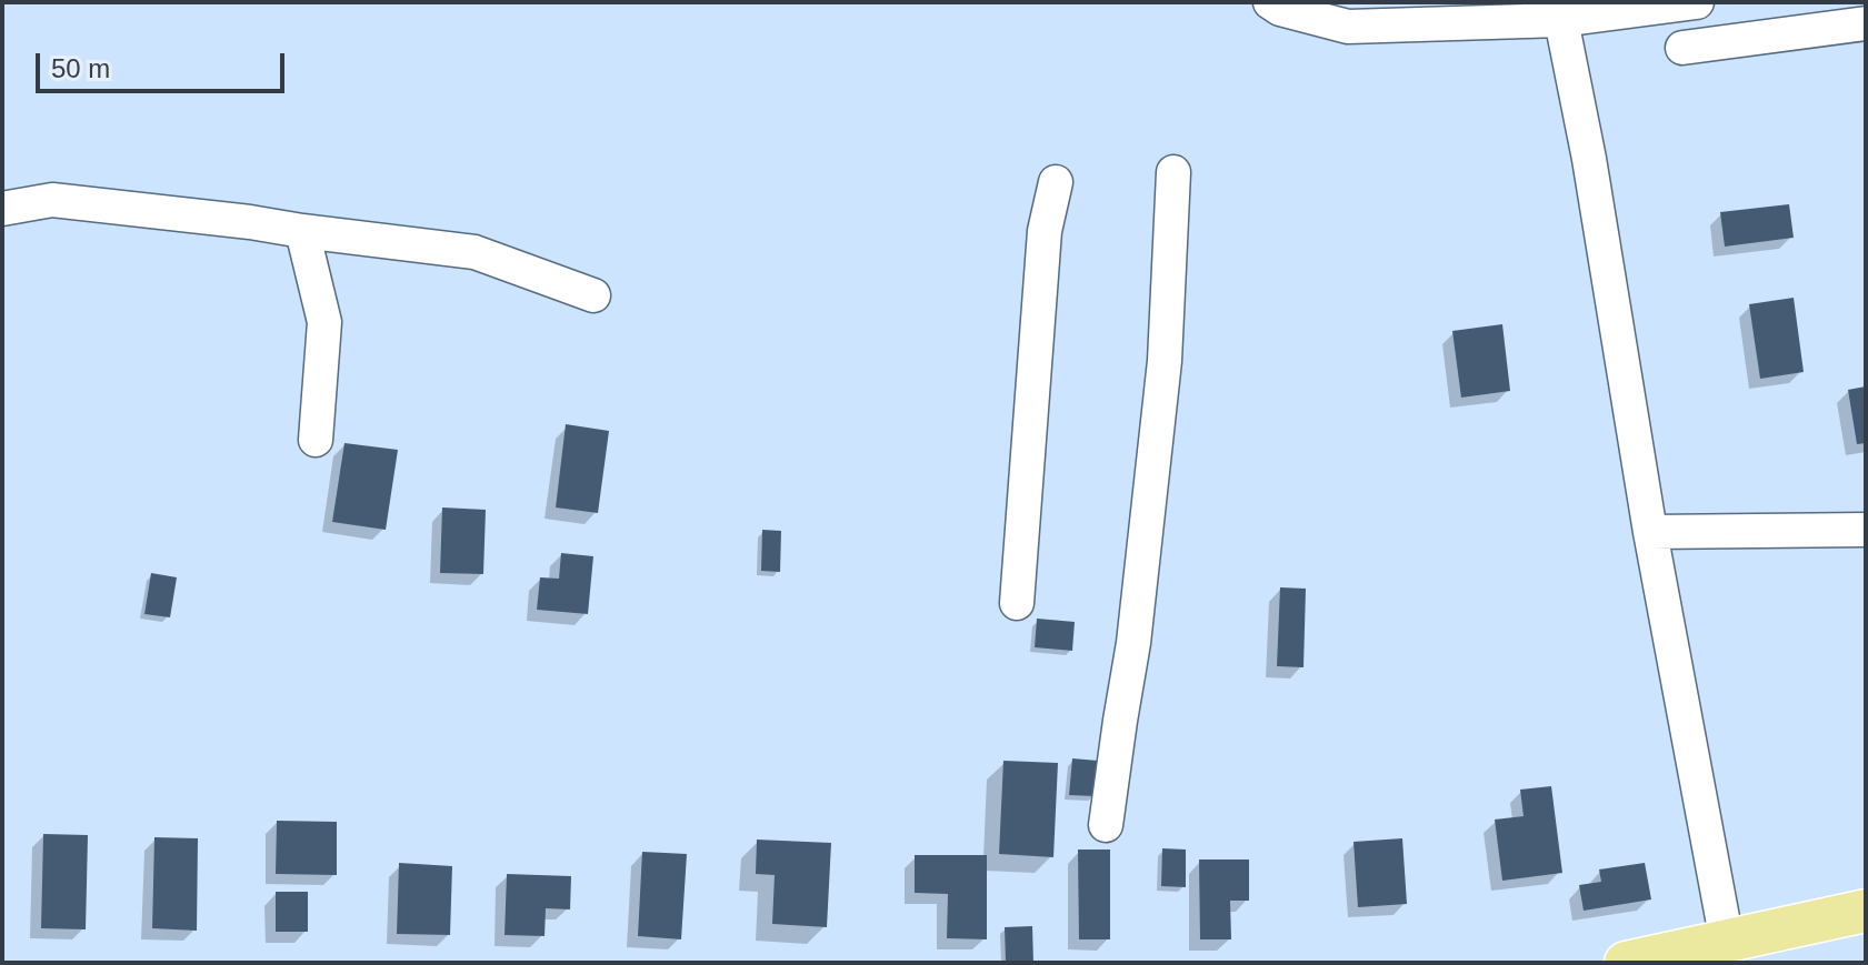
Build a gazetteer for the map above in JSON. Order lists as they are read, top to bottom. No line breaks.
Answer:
{"scale_bar":"50 m"}
